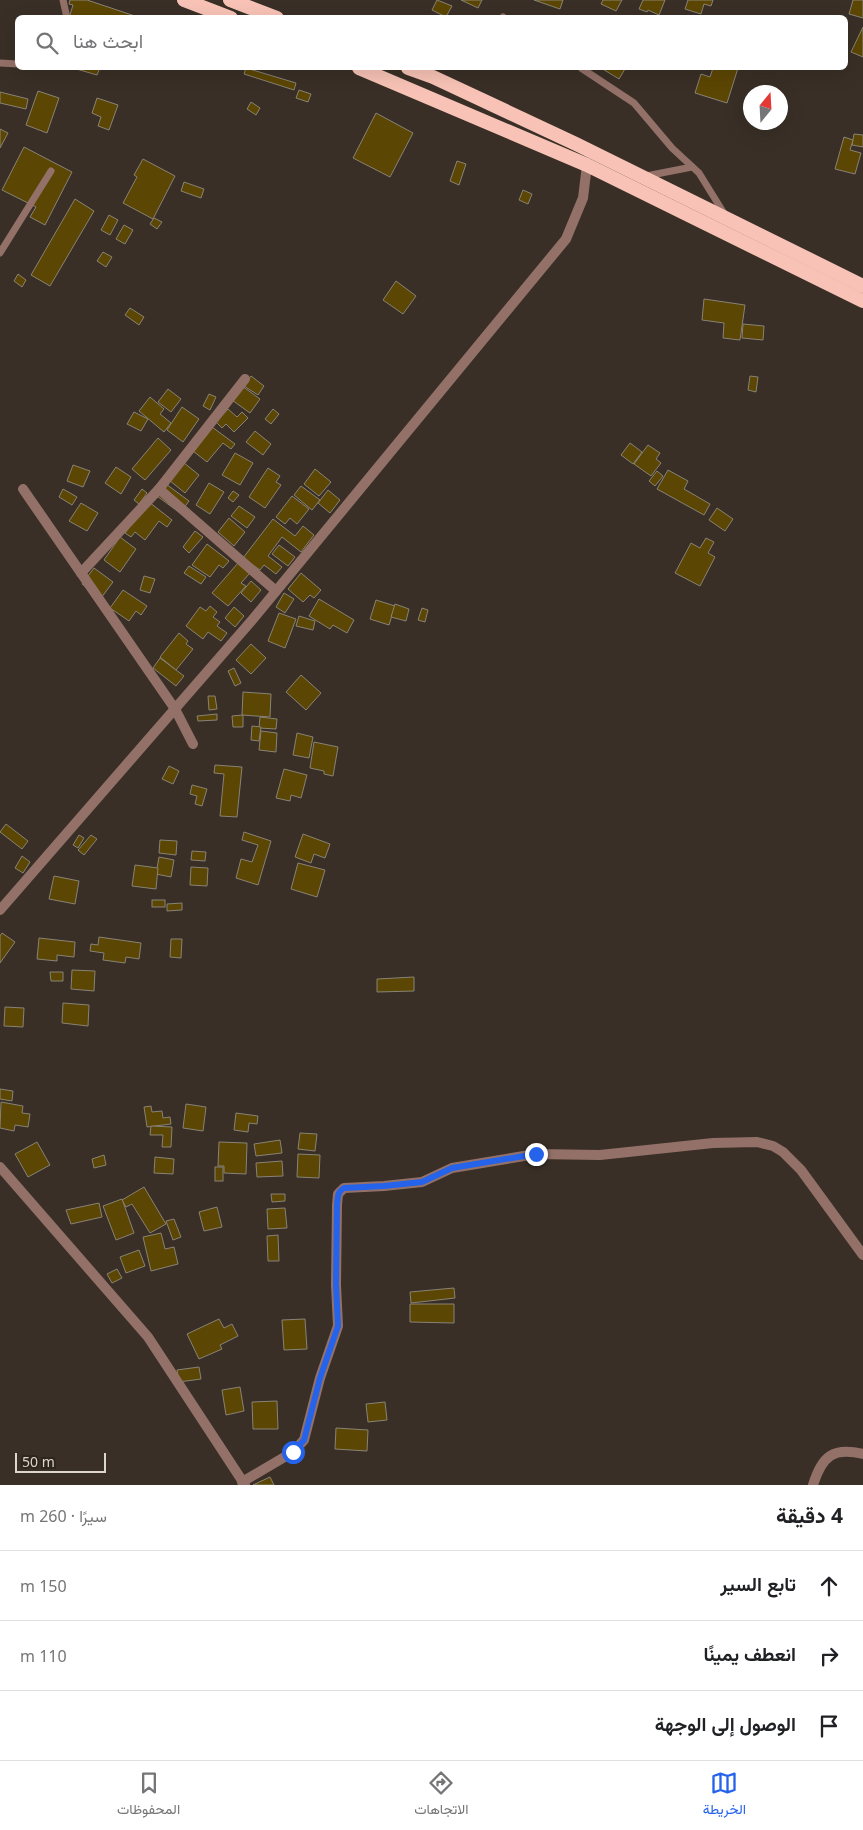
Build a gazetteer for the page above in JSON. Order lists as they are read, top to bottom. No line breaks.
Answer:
{"scale_bar":"50 m","north":"top","page":{"search":"ابحث هنا","scale":"50 m","heading":["4 دقيقة","سيرًا · 260 m"],"list":[["تابع السير","150 m"],["انعطف يمينًا","110 m"],"الوصول إلى الوجهة"],"nav":["الخريطة","الاتجاهات","المحفوظات"]}}
